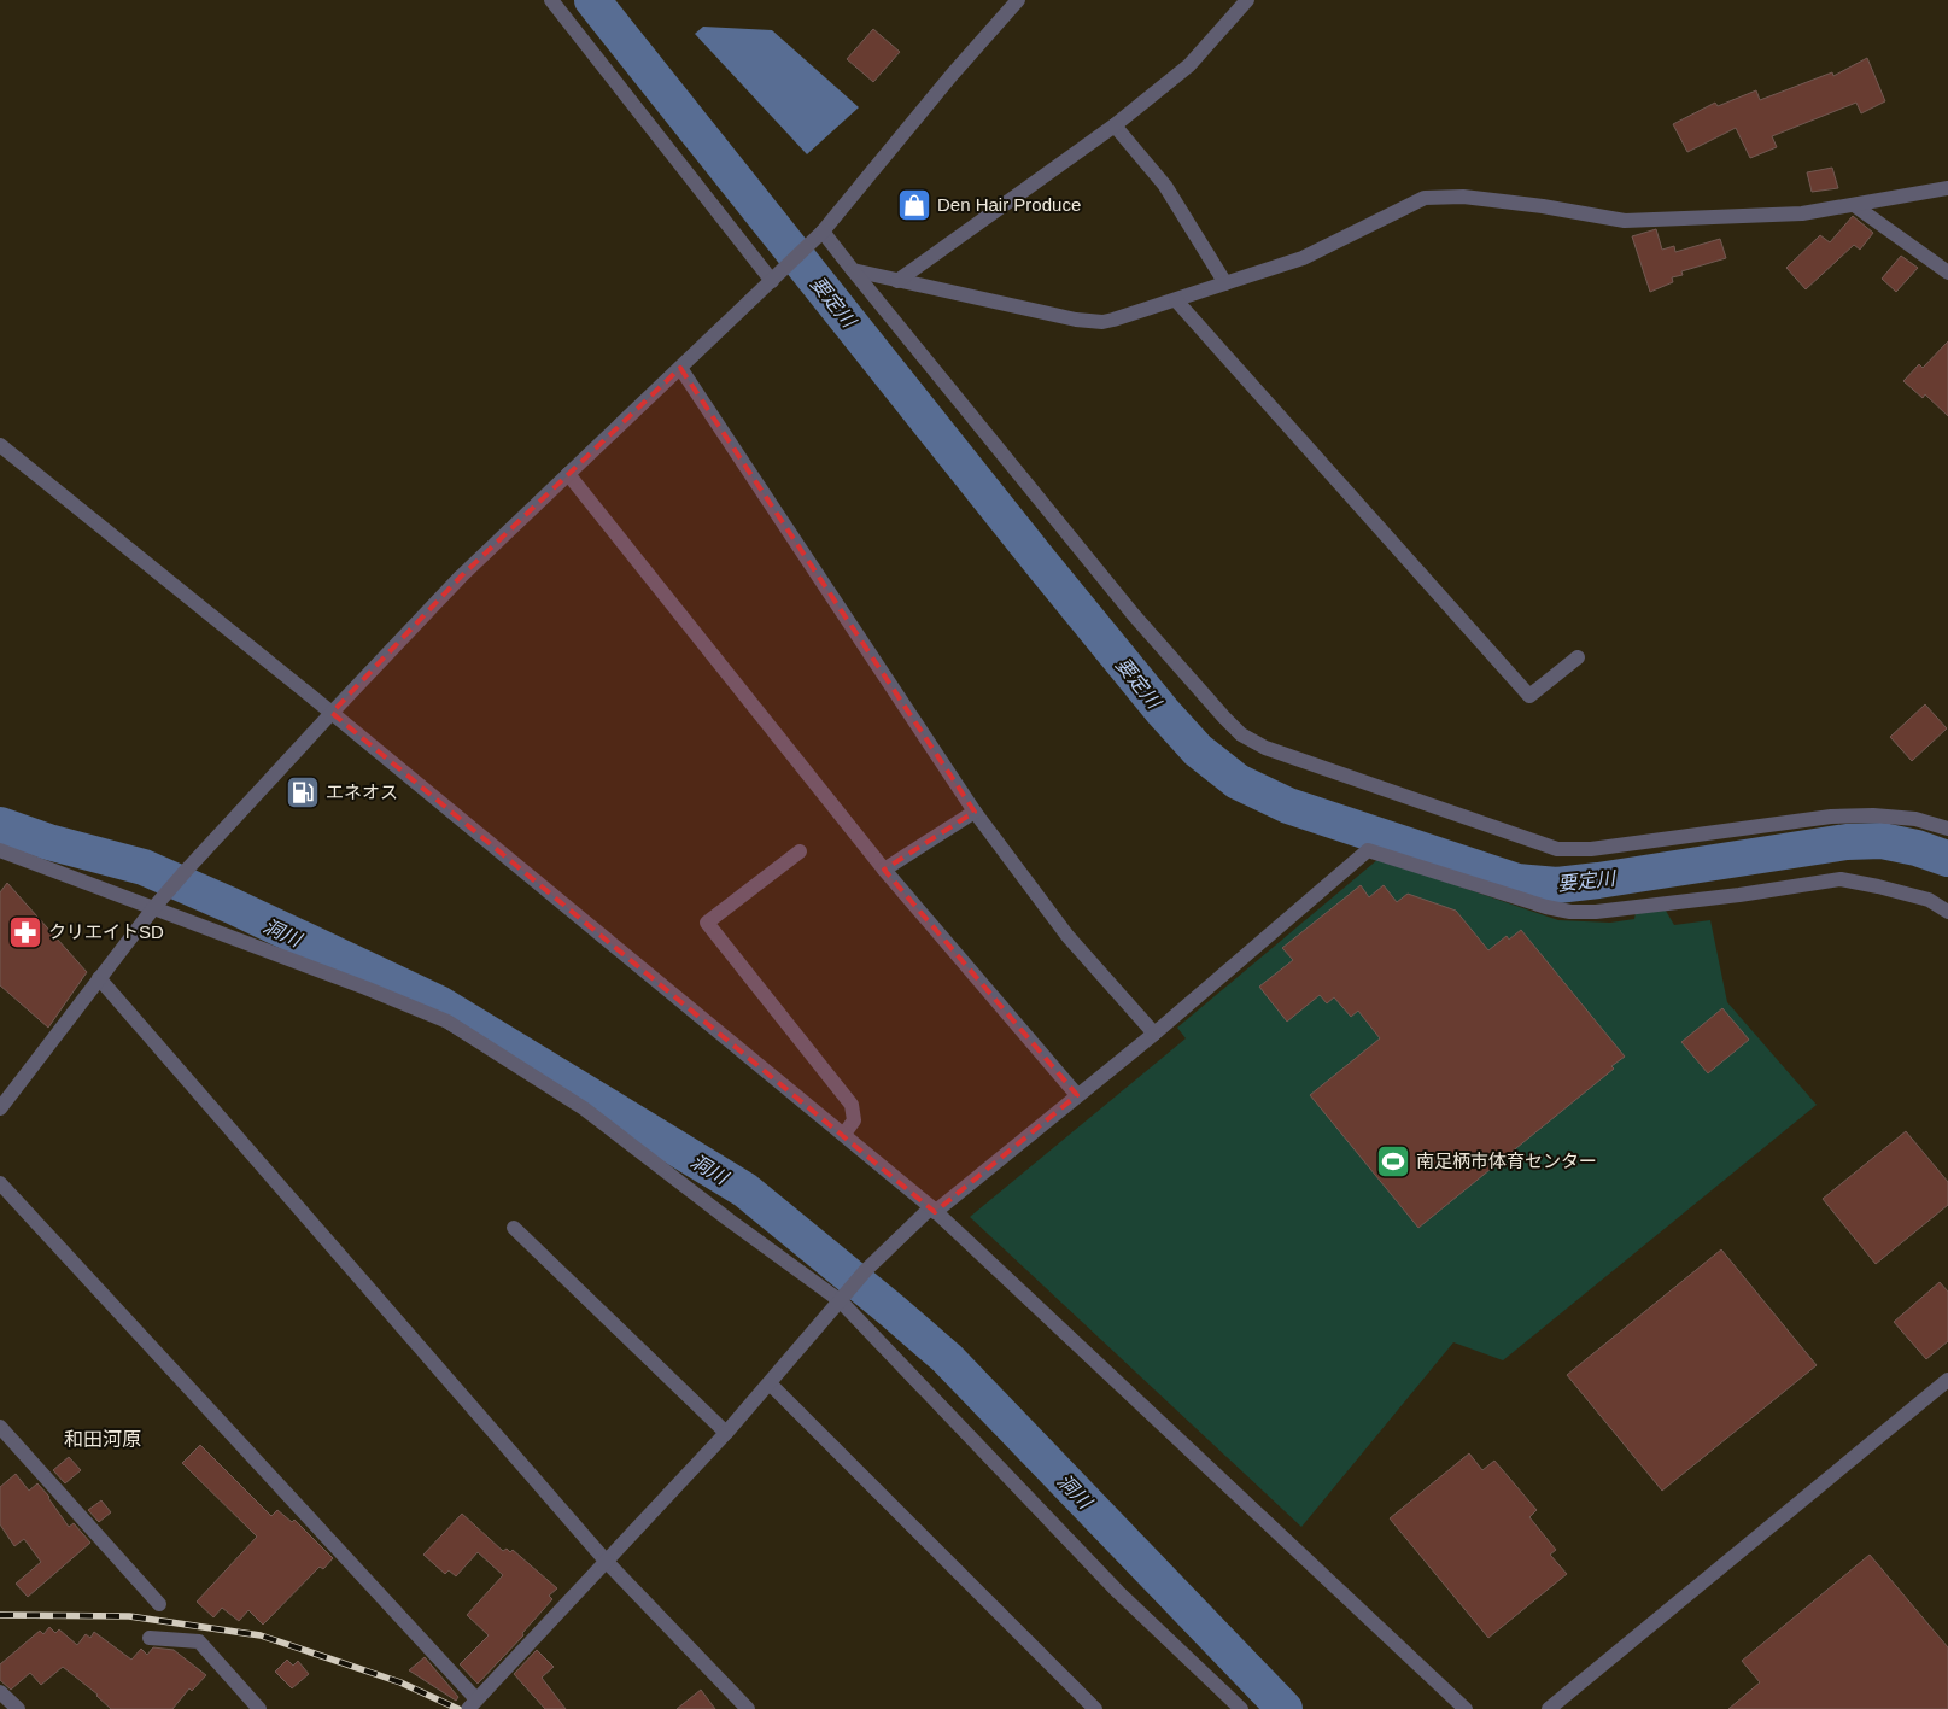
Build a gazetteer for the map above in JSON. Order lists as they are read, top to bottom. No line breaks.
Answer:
{"districts":["和田河原"],"water":["要定川","洞川"],"places":{"shop":["Den Hair Produce"],"fuel station":["エネオス"],"pharmacy":["クリエイトSD"],"sports":["南足柄市体育センター"]}}
